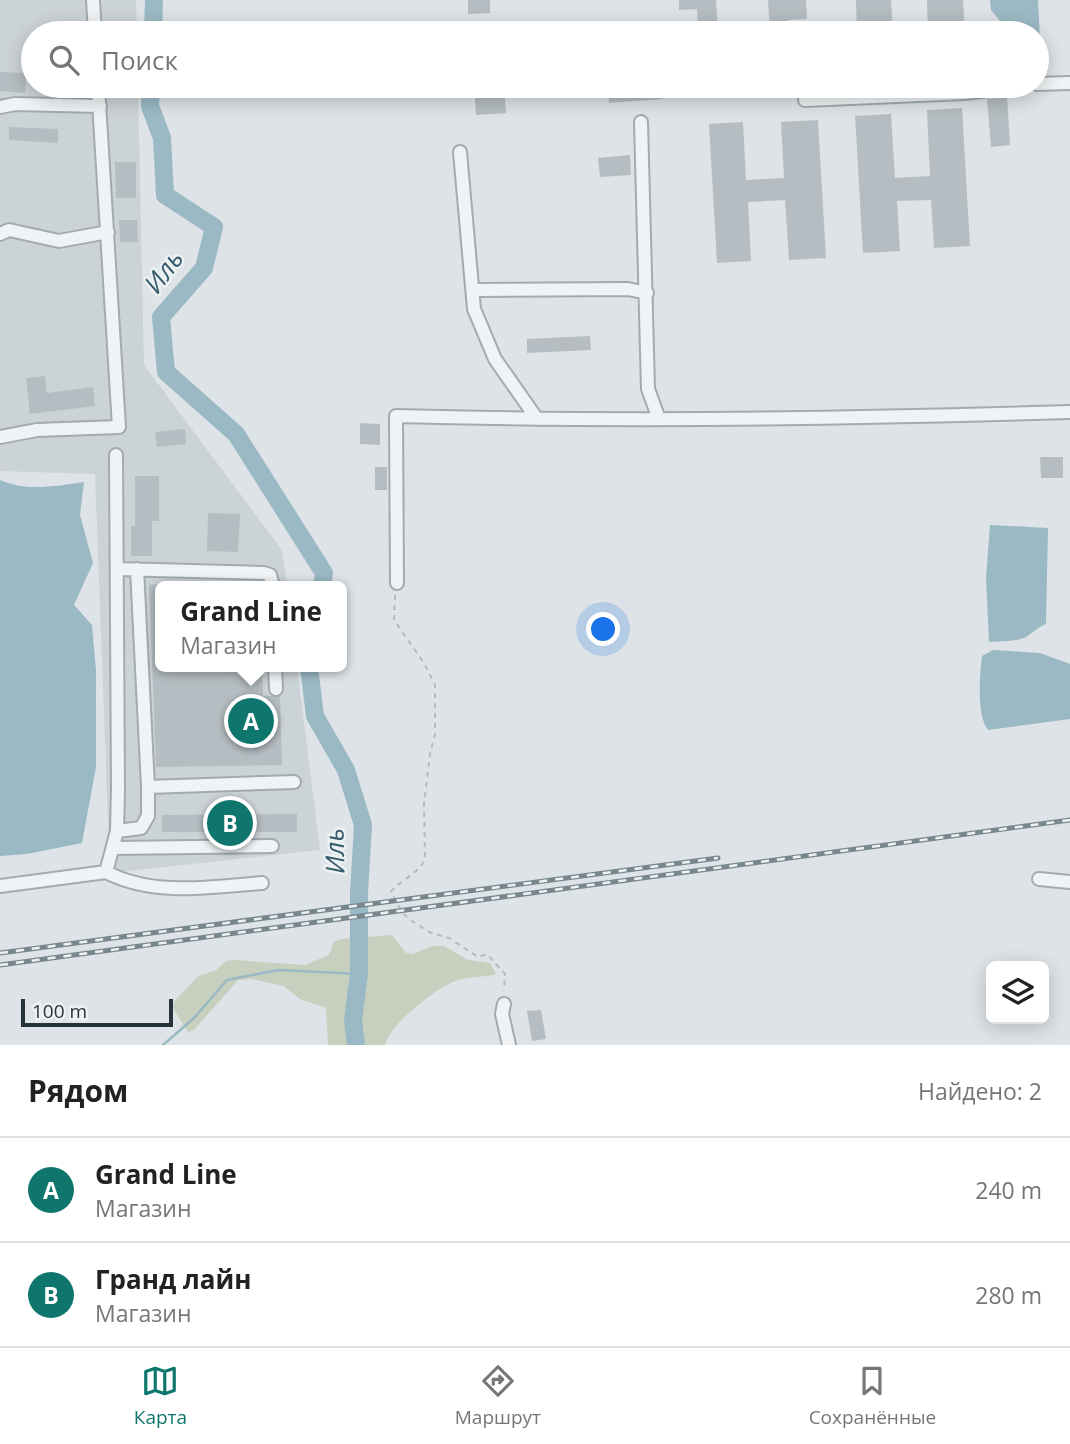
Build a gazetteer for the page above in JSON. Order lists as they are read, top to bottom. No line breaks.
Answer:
{"water":["Иль"],"scale_bar":"100 m","page":{"search":"Поиск","popup":["Grand Line","Магазин"],"pins":["A","B"],"scale":"100 m","heading":["Рядом","Найдено: 2"],"list":[{"mark":"A","name":"Grand Line","note":"Магазин","value":"240 m"},{"mark":"B","name":"Гранд лайн","note":"Магазин","value":"280 m"}],"nav":["Карта","Маршрут","Сохранённые"]}}
